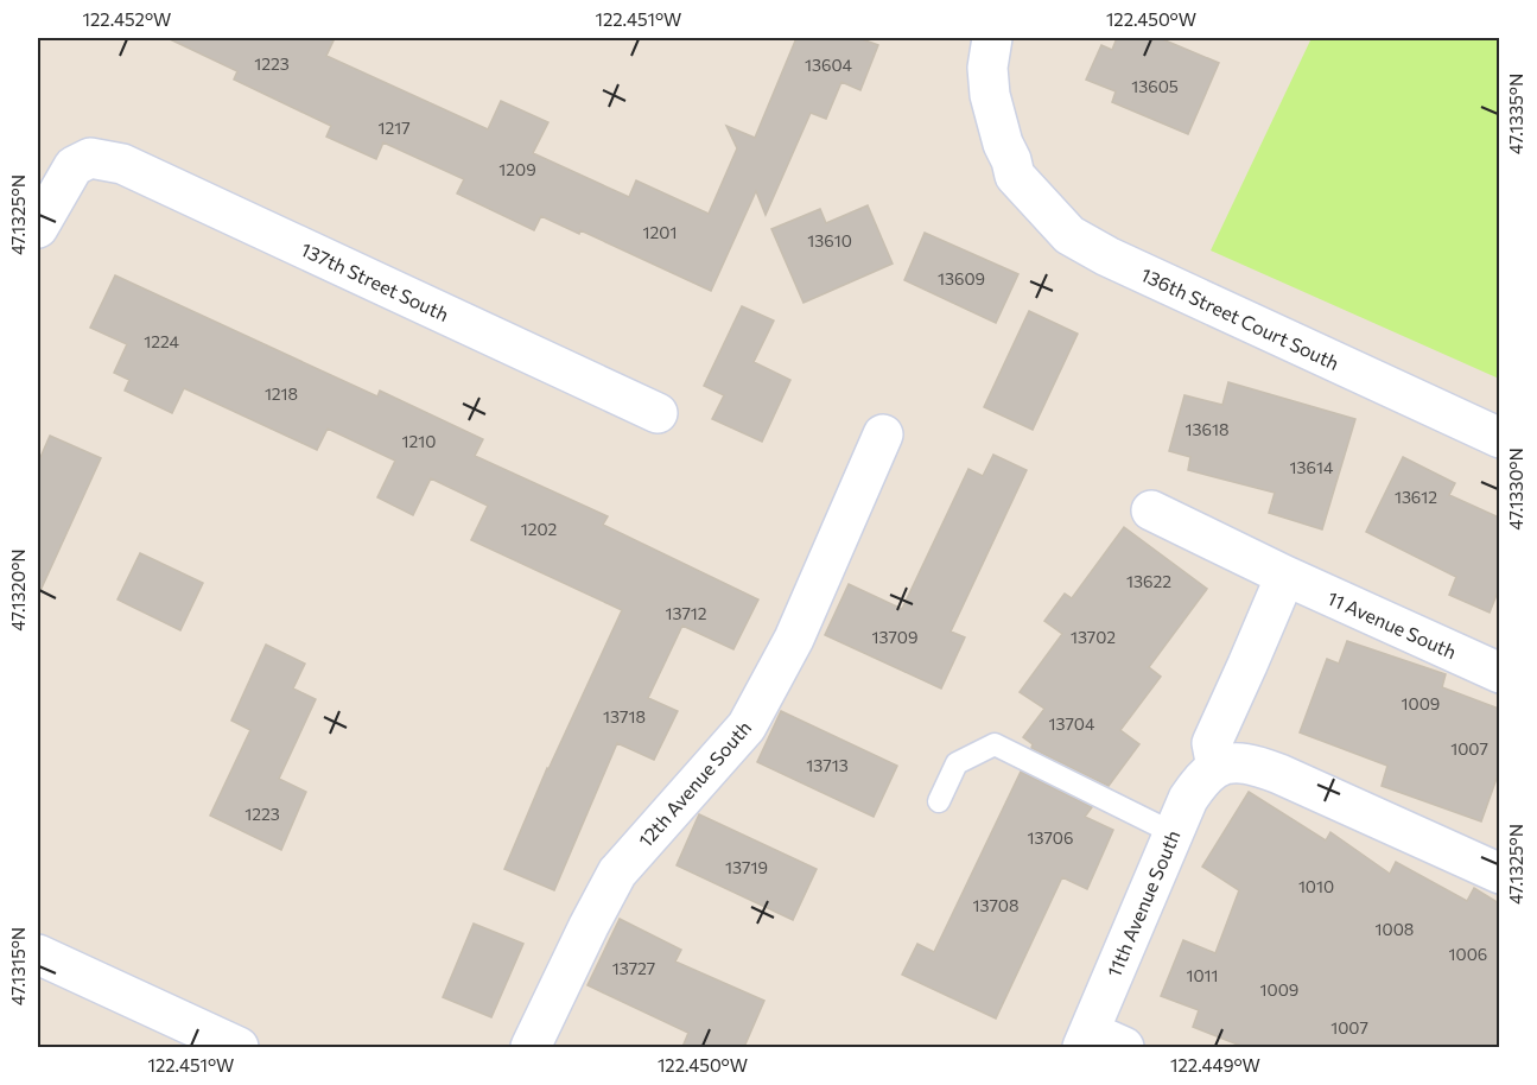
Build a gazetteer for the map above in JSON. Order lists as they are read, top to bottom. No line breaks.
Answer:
{"streets":{"street":["137th Street South","136th Street Court South","11 Avenue South","12th Avenue South","11th Avenue South"]},"house_numbers":["1223","13604","13605","1217","1209","1201","13610","13609","1224","1218","13618","1210","13614","13612","1202","13622","13712","13709","13702","1009","13718","13704","1007","13713","1223","13706","13719","1010","13708","1008","1006","13727","1011","1009","1007"],"coordinates":["122.452°W","122.451°W","122.450°W","47.1335°N","47.1325°N","47.1330°N","47.1320°N","47.1315°N","122.449°W"]}
